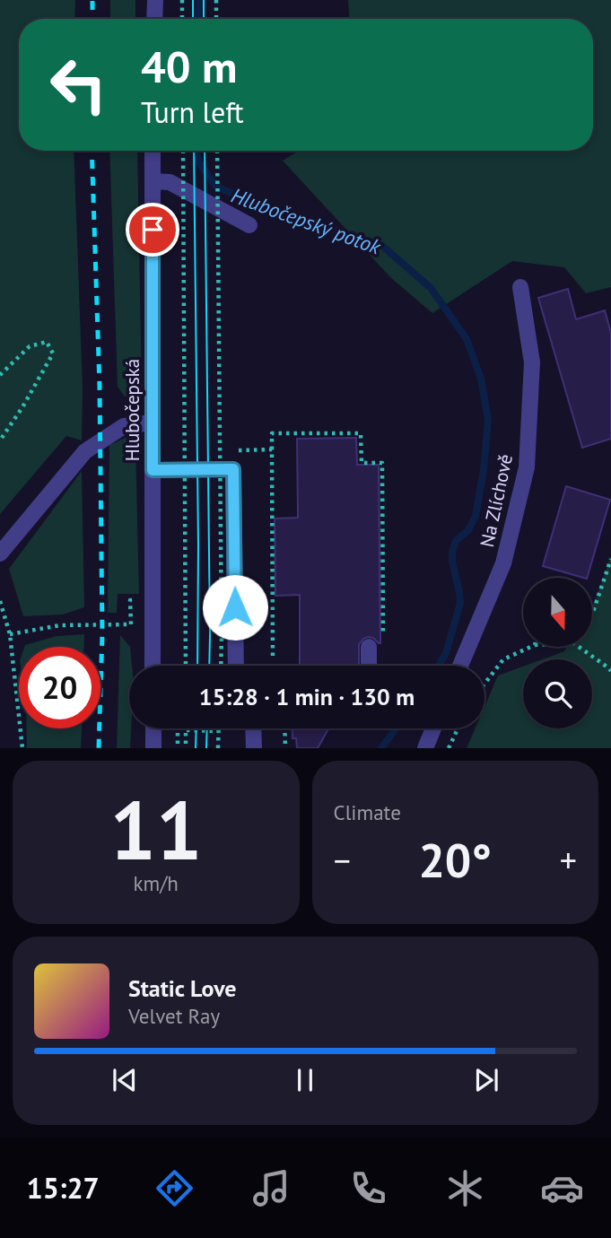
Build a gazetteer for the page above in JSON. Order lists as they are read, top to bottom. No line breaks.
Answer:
{"streets":{"street":["Hlubočepská","Na Zlíchově"]},"water":["Hlubočepský potok"],"north":"bottom","page":{"turn":["40 m","Turn left"],"limit":"20","trip":"15:28 · 1 min · 130 m","tile":[["11","km/h"],"Climate"],"heat":["−","20°","+"],"song":["Static Love","Velvet Ray"],"tabs":"15:27"}}
